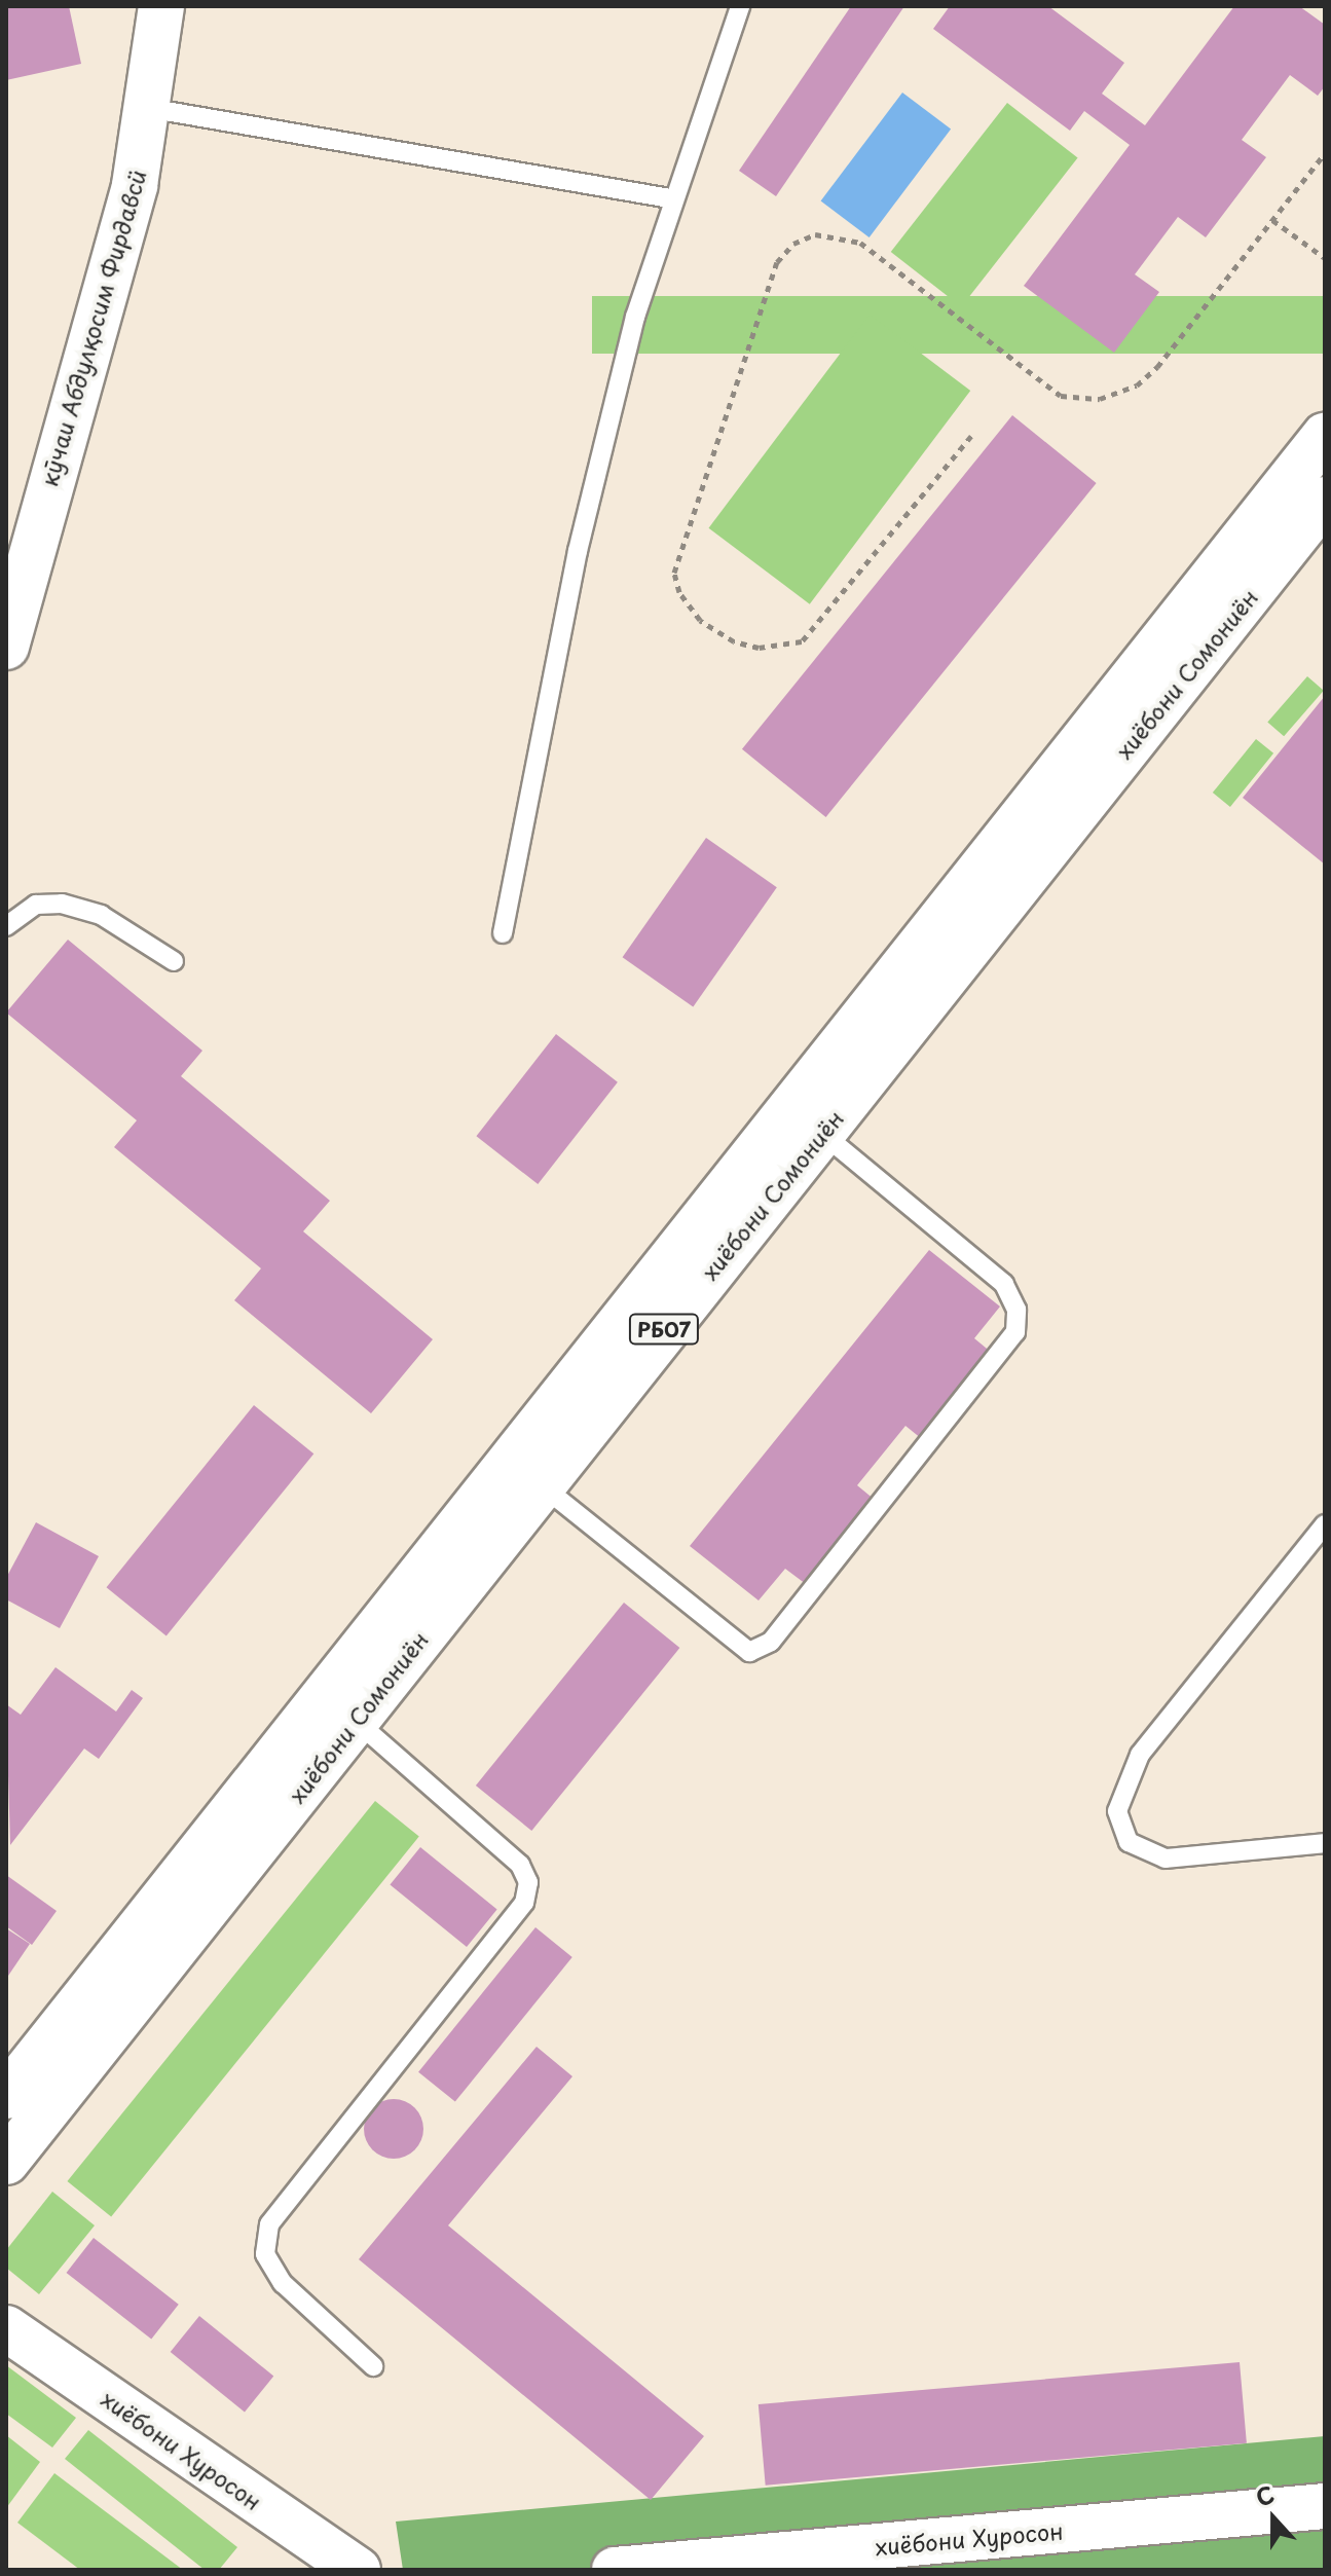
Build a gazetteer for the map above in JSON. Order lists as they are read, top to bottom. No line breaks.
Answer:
{"streets":{"main road":["кӯчаи Абдулқосим Фирдавсӣ","хиёбони Сомониён","РБ07","хиёбони Хуросон"]},"north":"top"}
